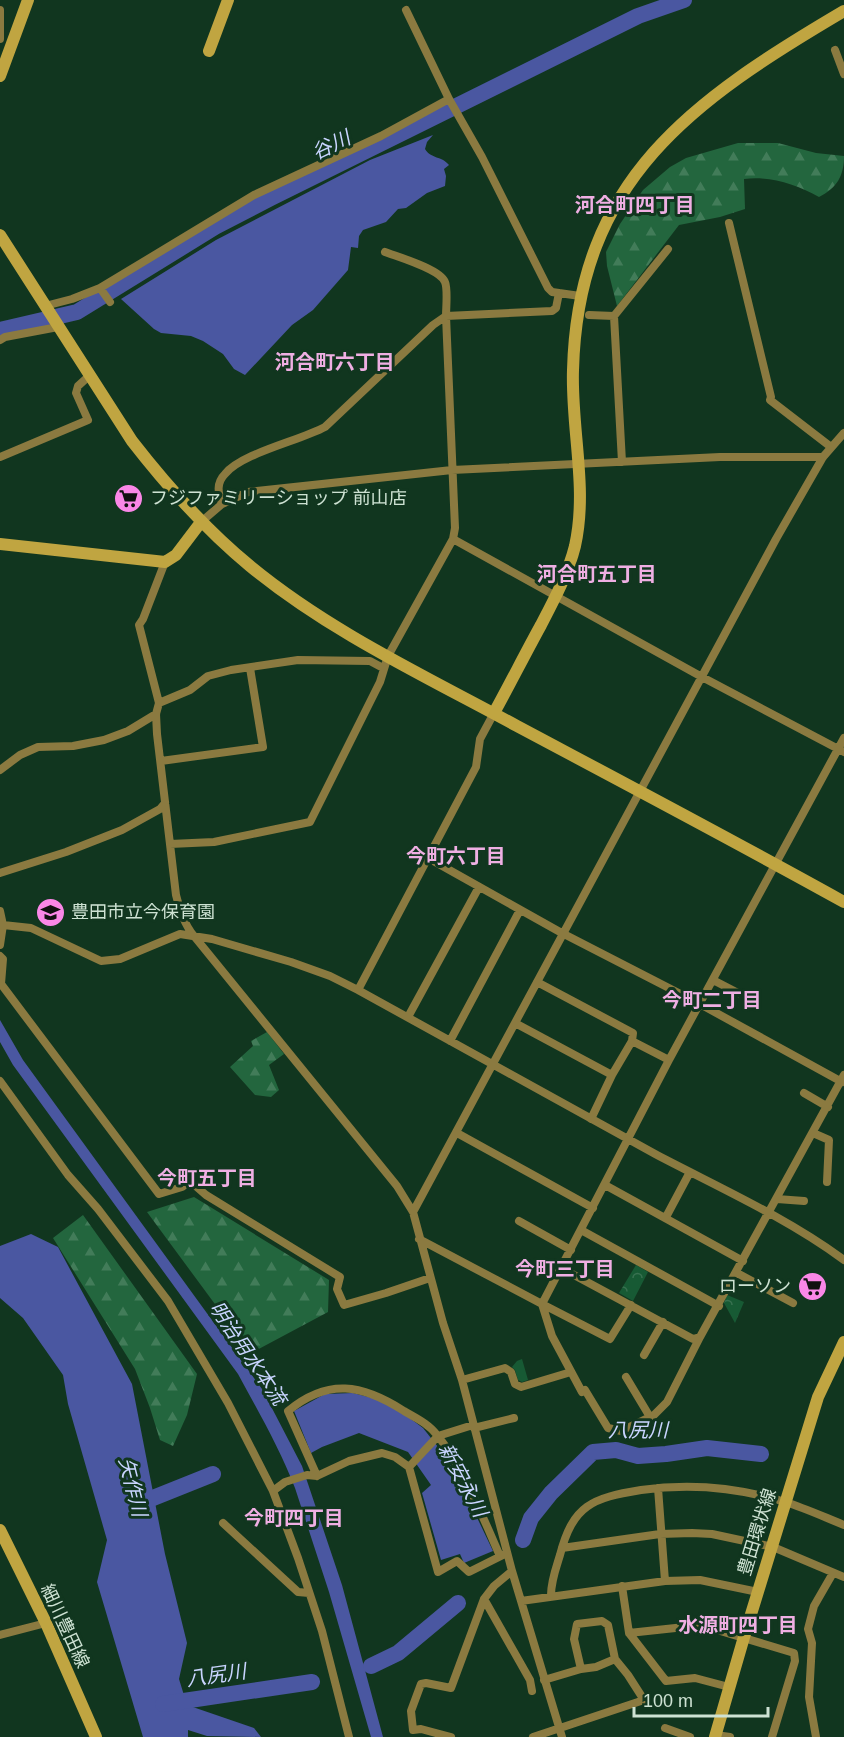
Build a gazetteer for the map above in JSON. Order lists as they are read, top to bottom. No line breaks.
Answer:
{"streets":{"street":["豊田環状線","細川豊田線"]},"districts":["河合町四丁目","河合町六丁目","河合町五丁目","今町六丁目","今町二丁目","今町五丁目","今町三丁目","今町四丁目","水源町四丁目"],"water":["谷川","明治用水本流","八尻川","新安永川","矢作川"],"places":{"supermarket":["フジファミリーショップ 前山店","ローソン"],"school or university":["豊田市立今保育園"]},"scale_bar":"100 m"}
